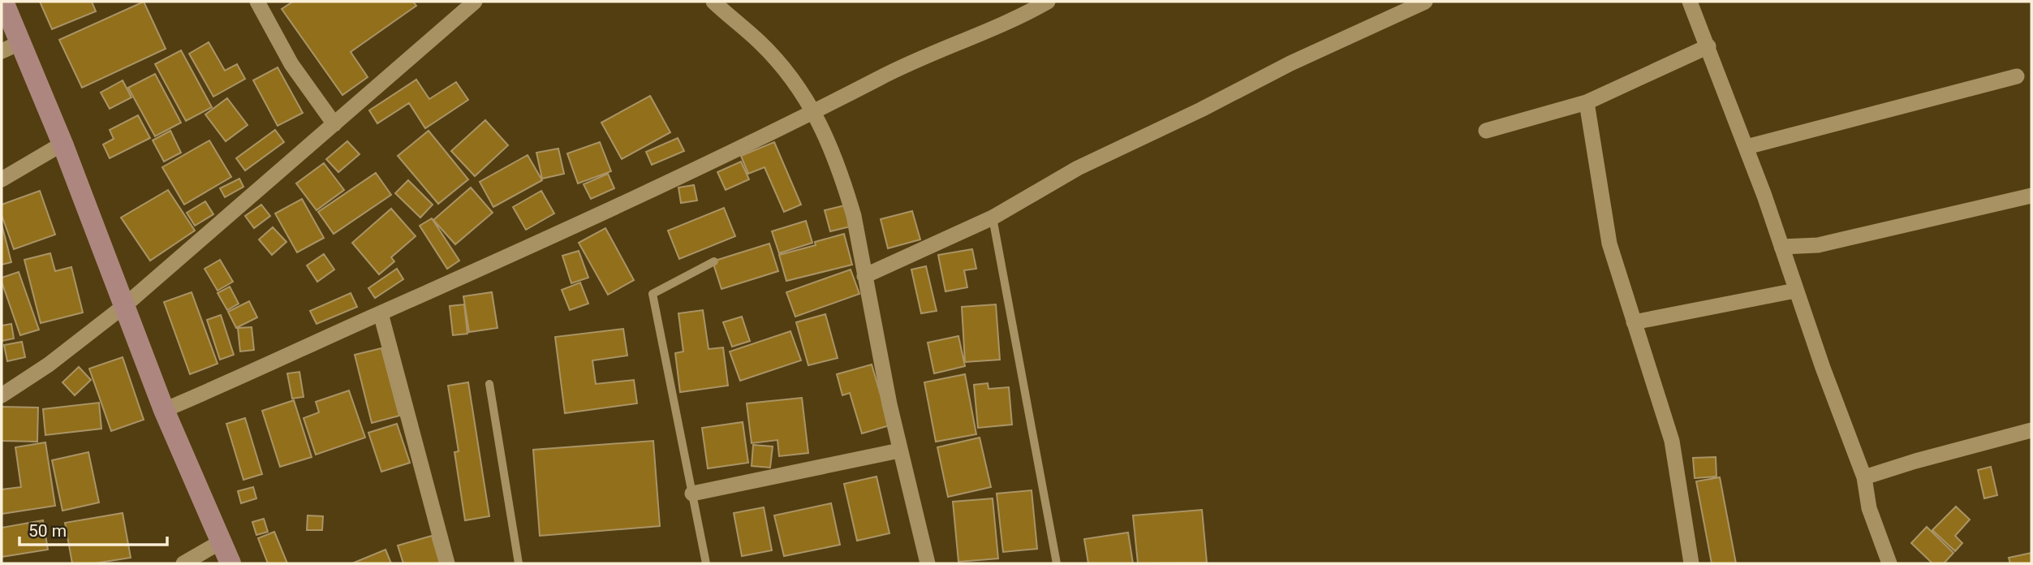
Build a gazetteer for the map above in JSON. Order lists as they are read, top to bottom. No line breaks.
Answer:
{"scale_bar":"50 m"}
